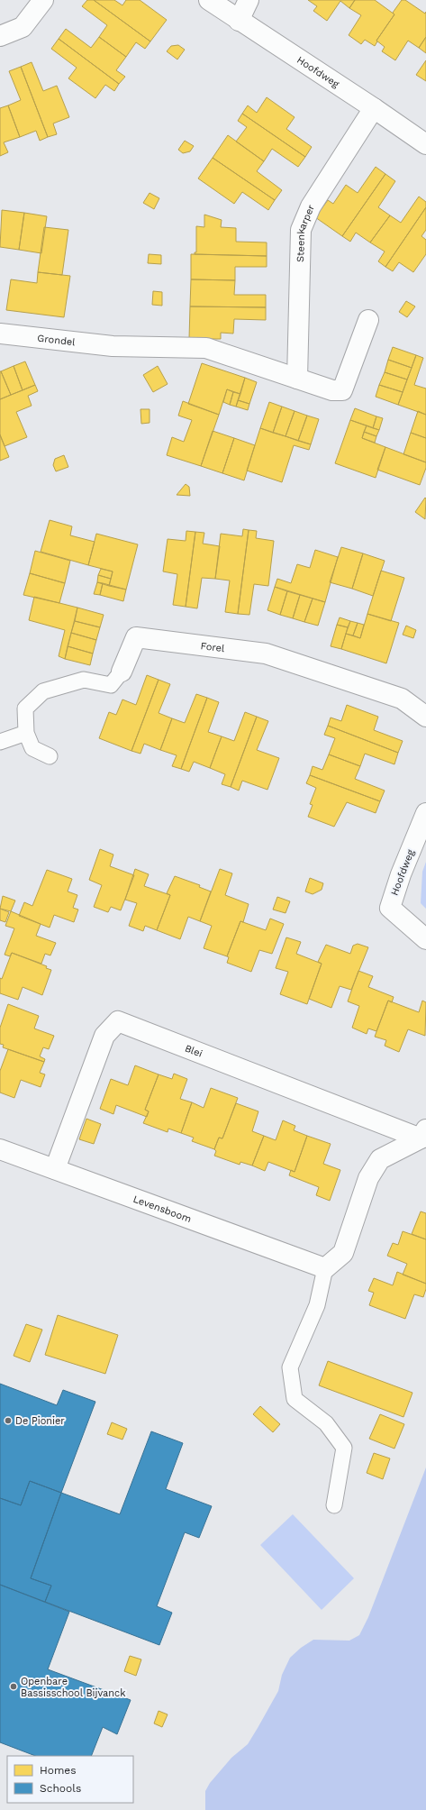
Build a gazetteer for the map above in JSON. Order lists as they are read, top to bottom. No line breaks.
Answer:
{"streets":{"street":["Hoofdweg","Steenkarper","Grondel","Forel","Blei","Levensboom"]},"crossings":[["Hoofdweg","Steenkarper"],["Steenkarper","Grondel"],["Blei","Levensboom"]],"places":["De Pionier","Openbare Bassisschool Bijvanck"],"legend":["Homes","Schools"]}
